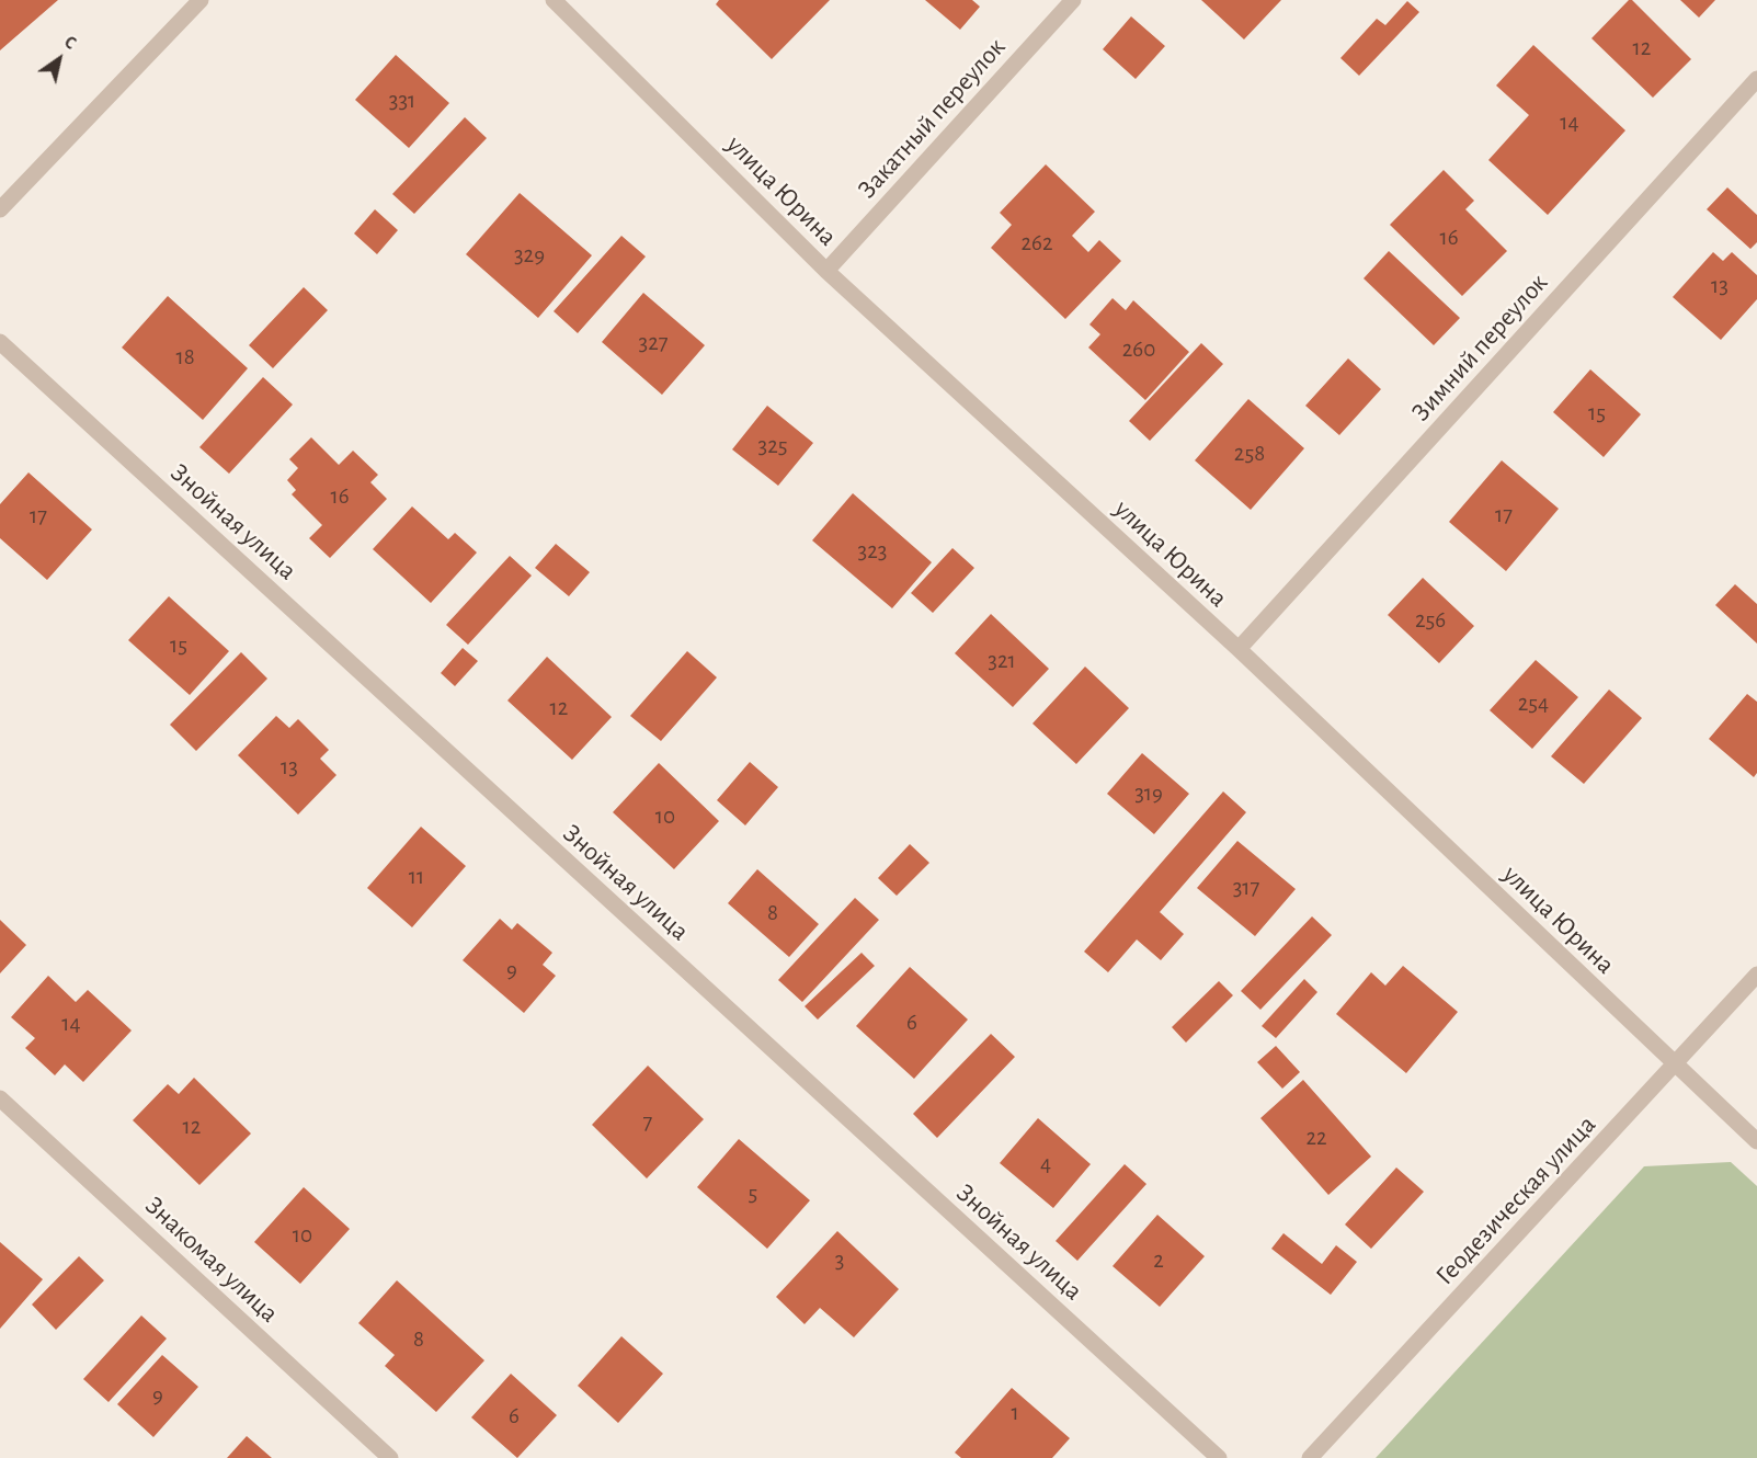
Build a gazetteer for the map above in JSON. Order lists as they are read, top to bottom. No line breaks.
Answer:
{"streets":{"street":["Закатный переулок","улица Юрина","Зимний переулок","Знойная улица","Геодезическая улица","Знакомая улица"]},"crossings":[["Закатный переулок","улица Юрина"],["улица Юрина","Зимний переулок"],["улица Юрина","Геодезическая улица"]],"house_numbers":["12","331","14","16","262","329","13","327","260","18","15","325","258","16","17","17","323","256","15","321","254","12","13","319","10","11","317","8","9","6","14","7","12","22","4","5","10","3","2","8","9","1","6"],"north":"top right"}
